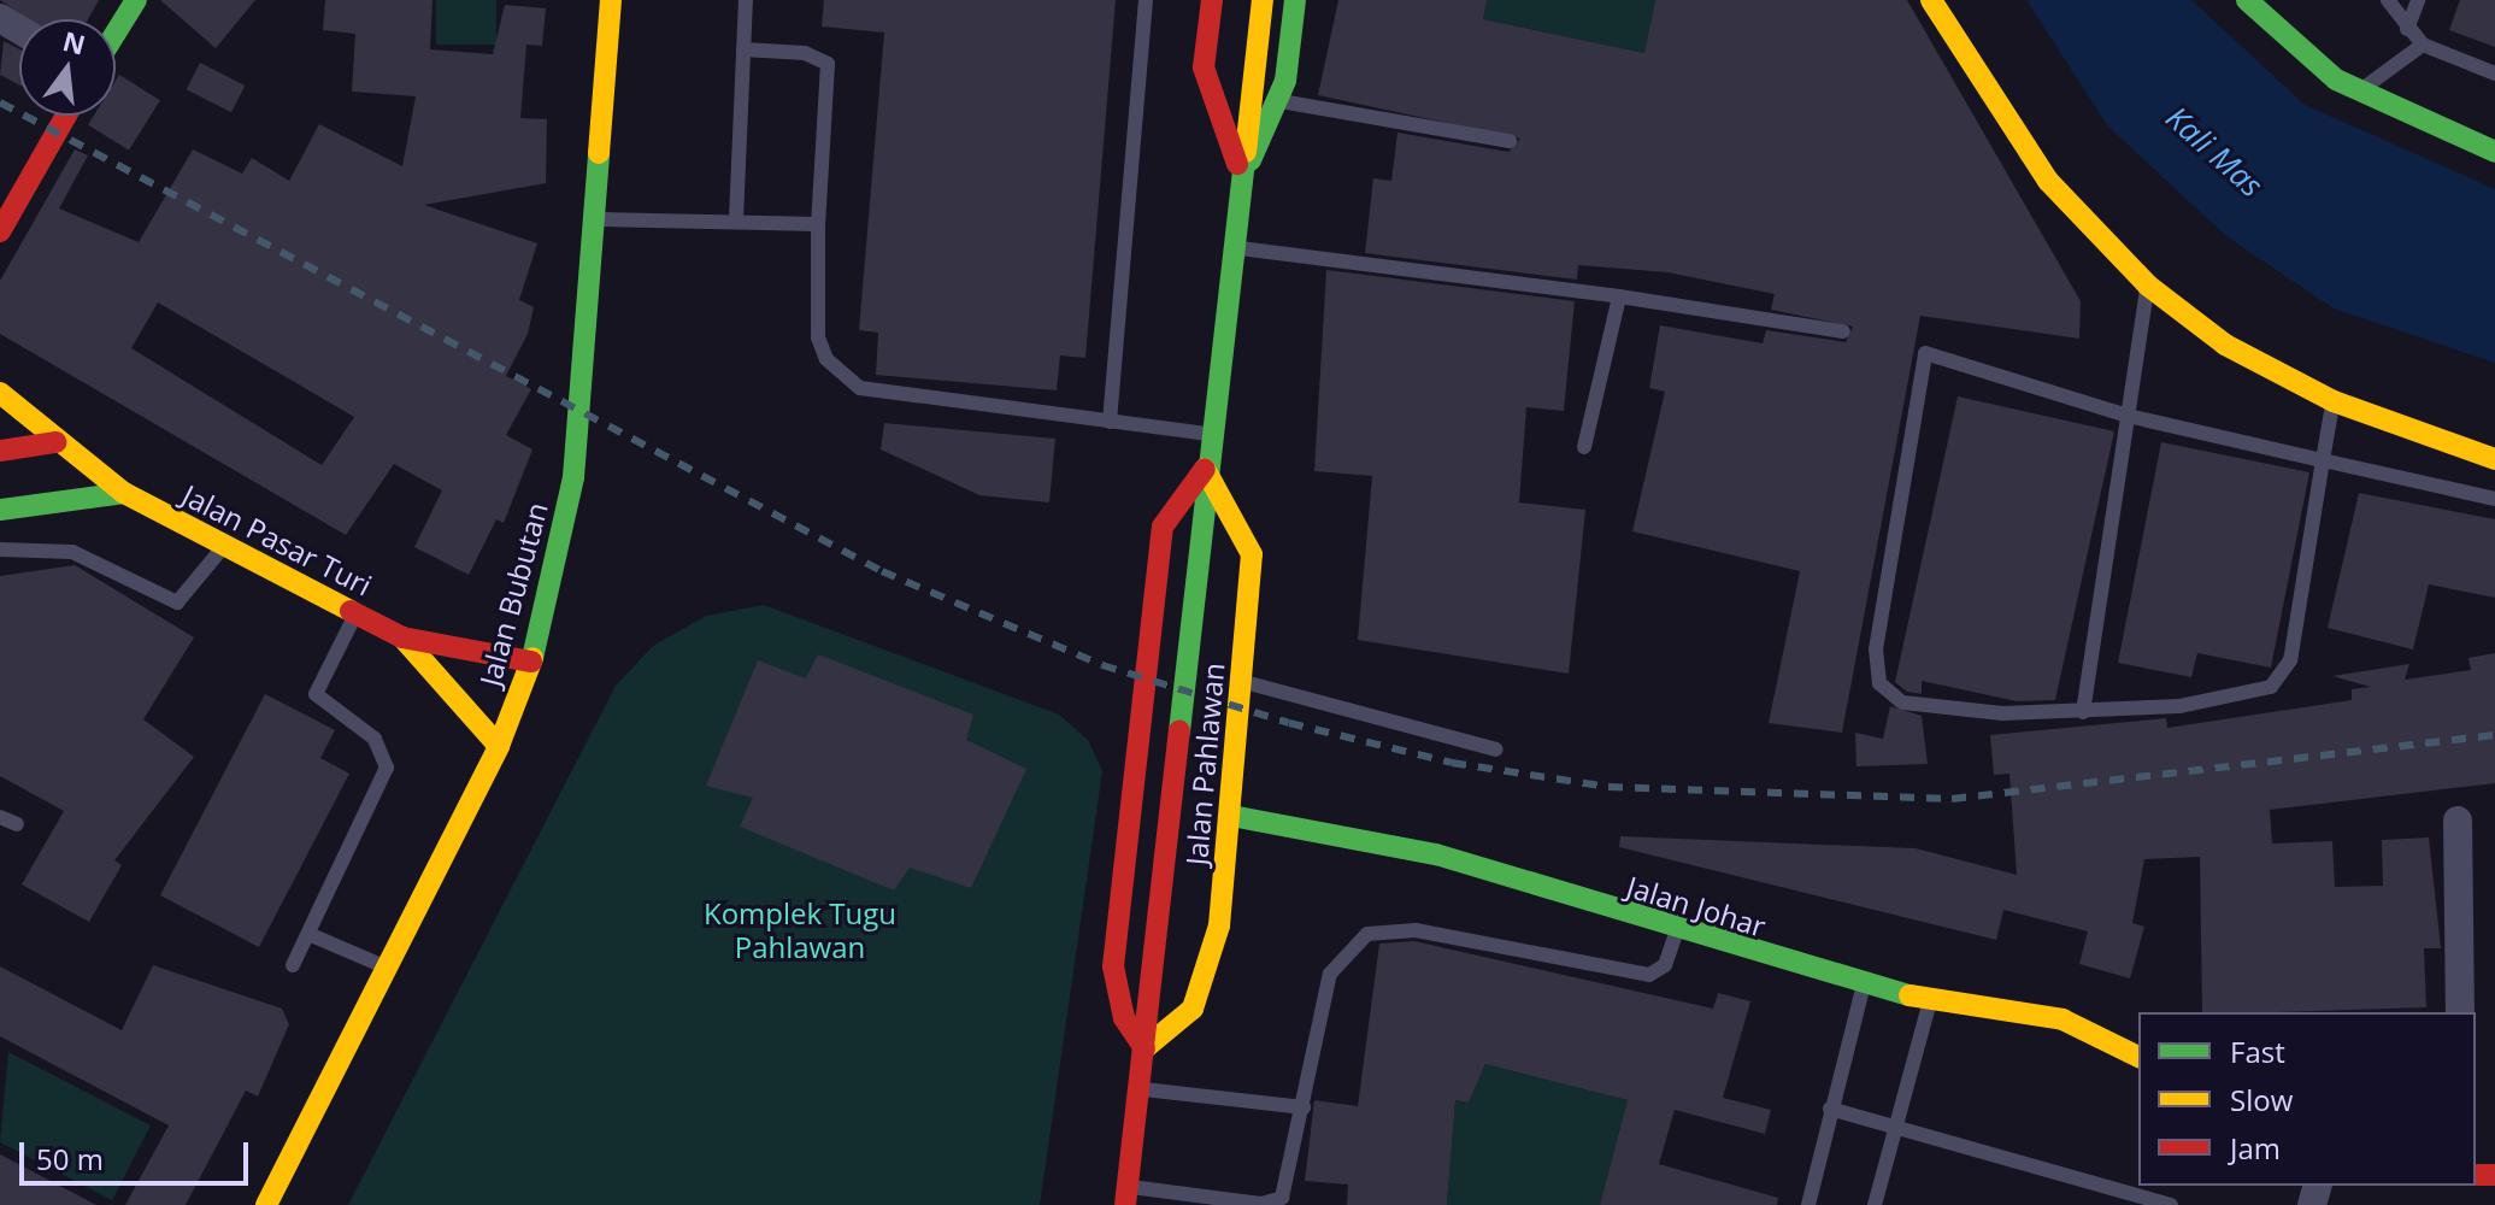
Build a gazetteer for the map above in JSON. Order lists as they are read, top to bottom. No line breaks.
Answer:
{"streets":{"main road":["Jalan Pasar Turi","Jalan Bubutan","Jalan Pahlawan","Jalan Johar"]},"crossings":[["Jalan Pasar Turi","Jalan Bubutan"],["Jalan Pahlawan","Jalan Johar"]],"water":["Kali Mas"],"parks":["Komplek Tugu Pahlawan"],"legend":["Fast","Slow","Jam"],"scale_bar":"50 m","north":"top"}
